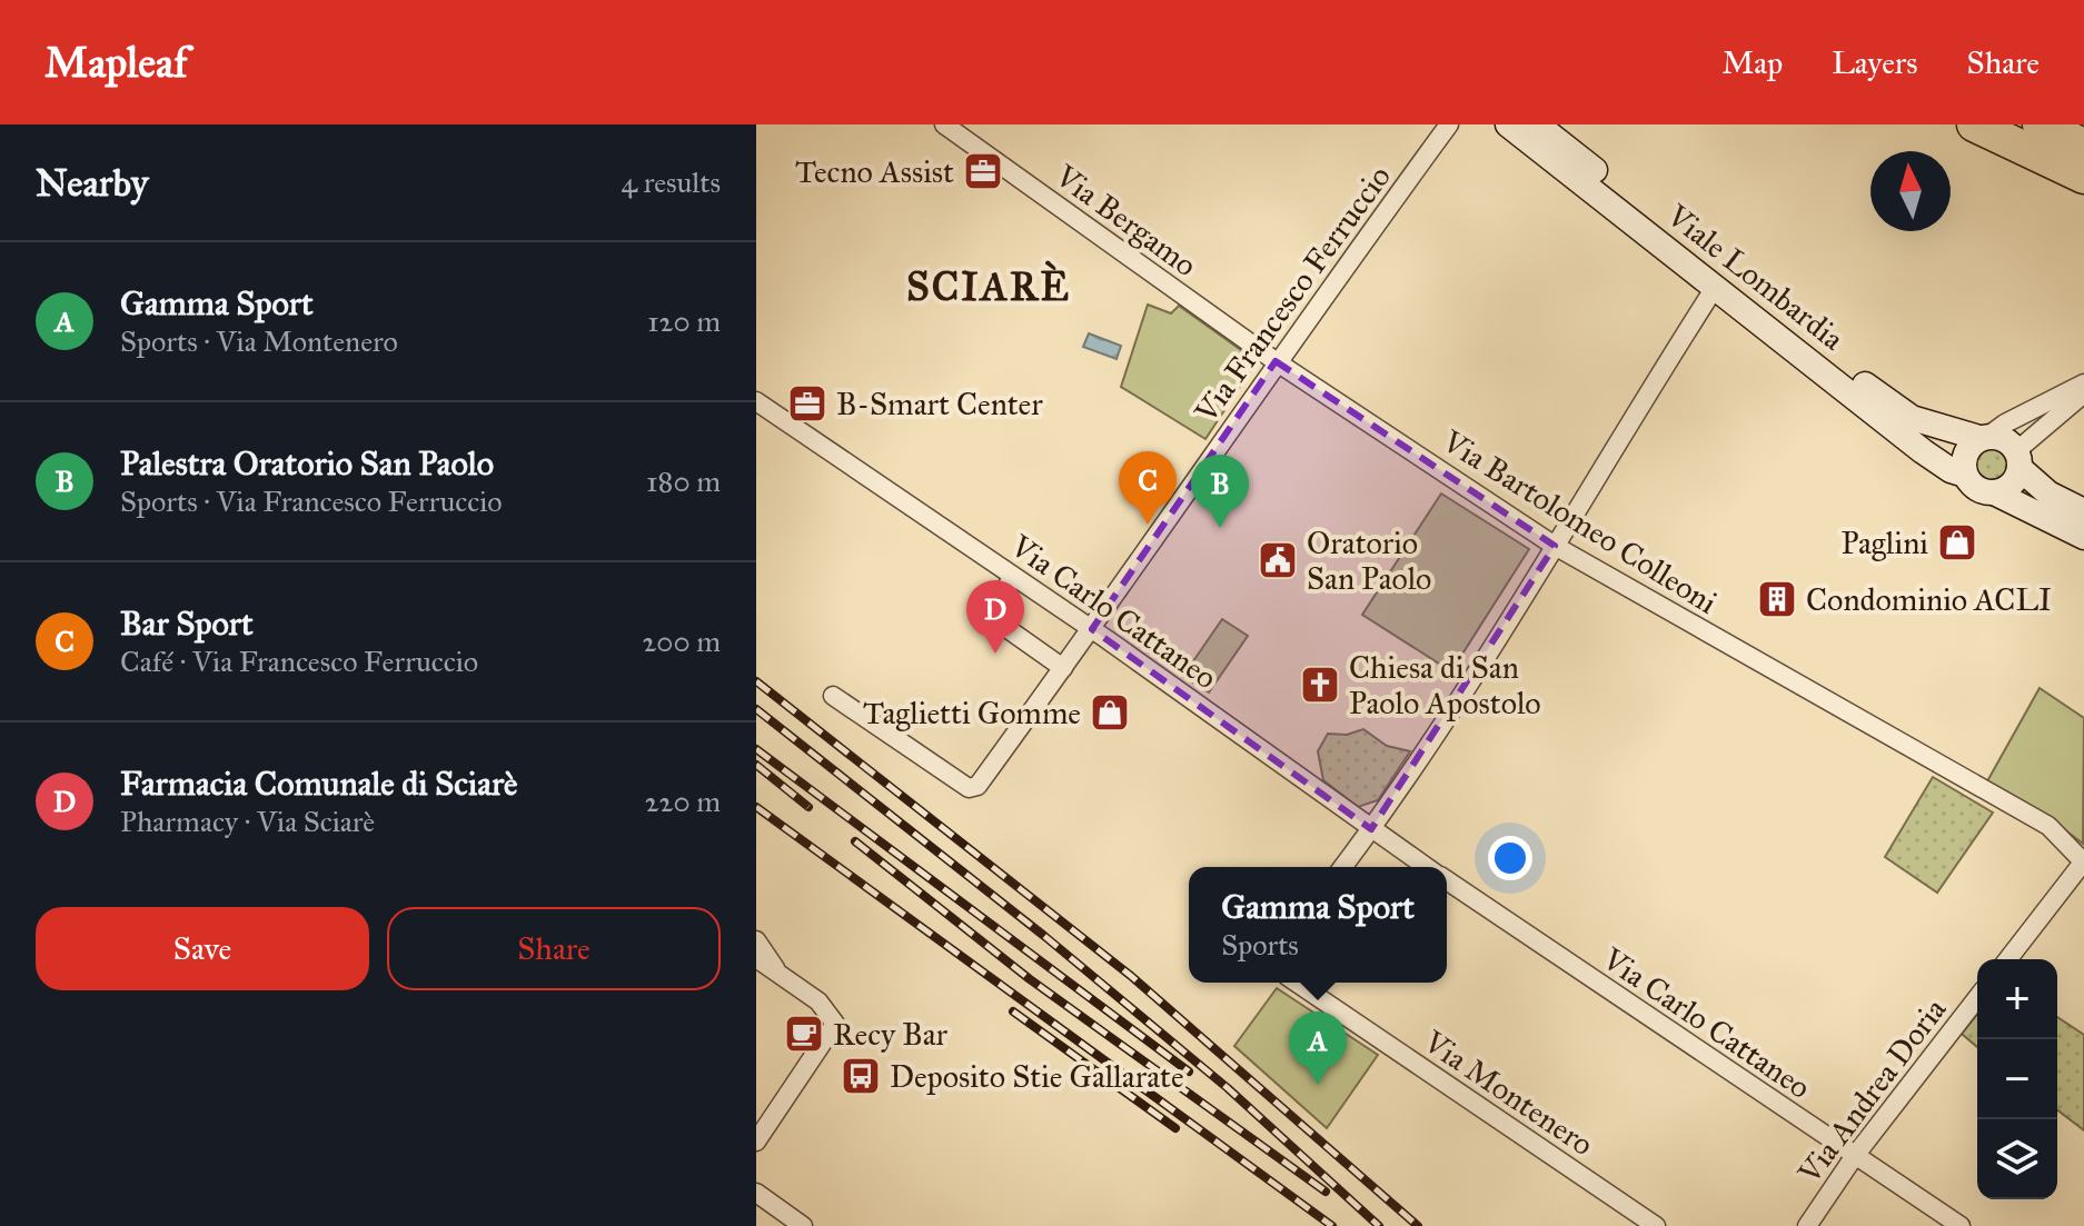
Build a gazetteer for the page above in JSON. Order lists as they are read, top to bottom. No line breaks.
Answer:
{"streets":{"main road":["Viale Lombardia"],"street":["Via Bergamo","Via Francesco Ferruccio","Via Bartolomeo Colleoni","Via Carlo Cattaneo","Via Andrea Doria","Via Montenero"]},"crossings":[["Via Bergamo","Via Francesco Ferruccio"],["Via Bergamo","Via Bartolomeo Colleoni"],["Via Francesco Ferruccio","Via Bartolomeo Colleoni"],["Via Francesco Ferruccio","Via Carlo Cattaneo"],["Via Carlo Cattaneo","Via Andrea Doria"]],"districts":["SCIARÈ"],"places":{"office":["Tecno Assist","B-Smart Center"],"shop":["Paglini","Taglietti Gomme"],"public building":["Oratorio San Paolo"],"building":["Condominio ACLI"],"church":["Chiesa di San Paolo Apostolo"],"cafe":["Recy Bar"],"bus stop":["Deposito Stie Gallarate"]},"north":"top","page":{"header":"Mapleaf","nav":["Map","Layers","Share"],"heading":["Nearby","4 results"],"list":[{"mark":"A","name":"Gamma Sport","note":"Sports · Via Montenero","value":"120 m"},{"mark":"B","name":"Palestra Oratorio San Paolo","note":"Sports · Via Francesco Ferruccio","value":"180 m"},{"mark":"C","name":"Bar Sport","note":"Café · Via Francesco Ferruccio","value":"200 m"},{"mark":"D","name":"Farmacia Comunale di Sciarè","note":"Pharmacy · Via Sciarè","value":"220 m"}],"pins":["C","B","D","A"],"popup":["Gamma Sport","Sports"],"buttons":["Save","Share"],"map_buttons":["+","−"]}}
